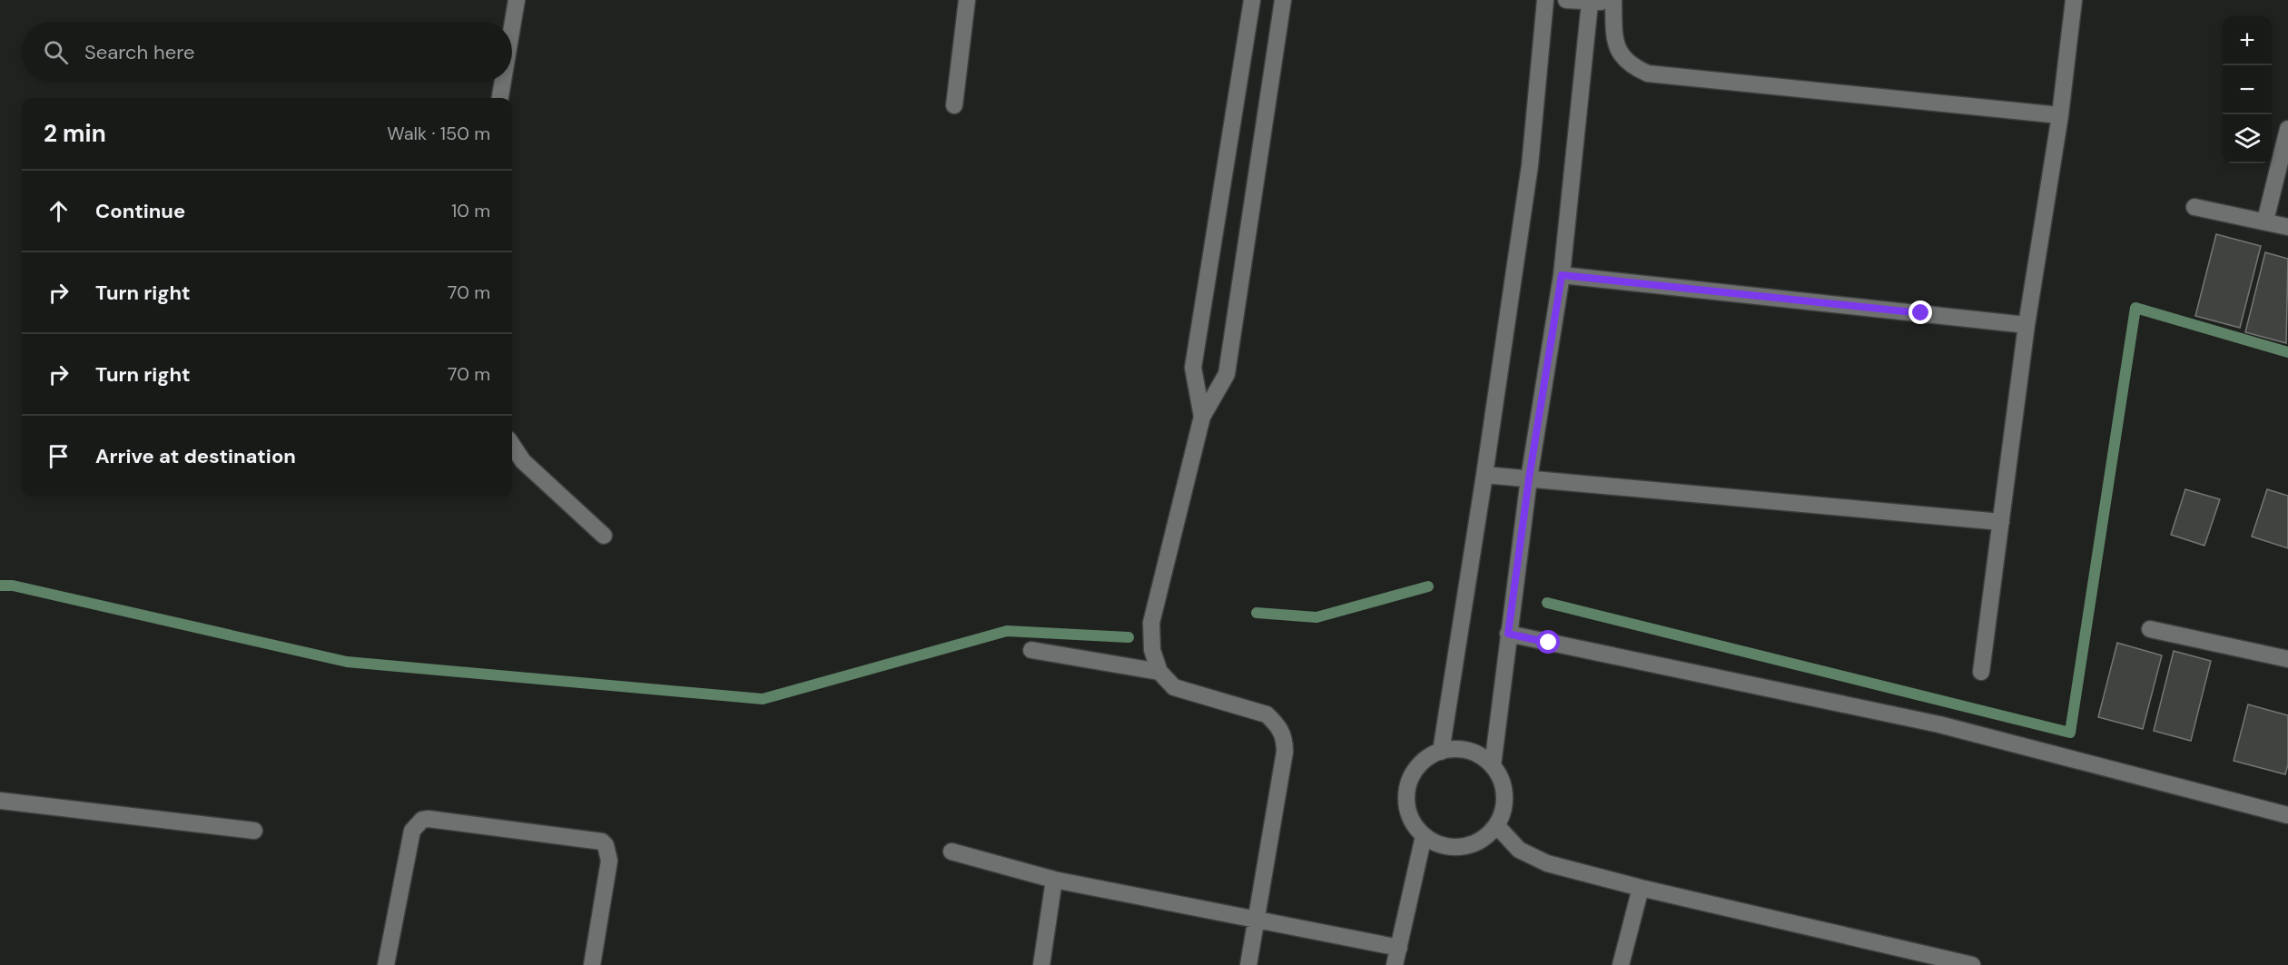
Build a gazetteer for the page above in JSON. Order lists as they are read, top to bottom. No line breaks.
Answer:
{"page":{"map_buttons":["+","−"],"search":"Search here","heading":["2 min","Walk · 150 m"],"list":[["Continue","10 m"],["Turn right","70 m"],["Turn right","70 m"],"Arrive at destination"]}}
